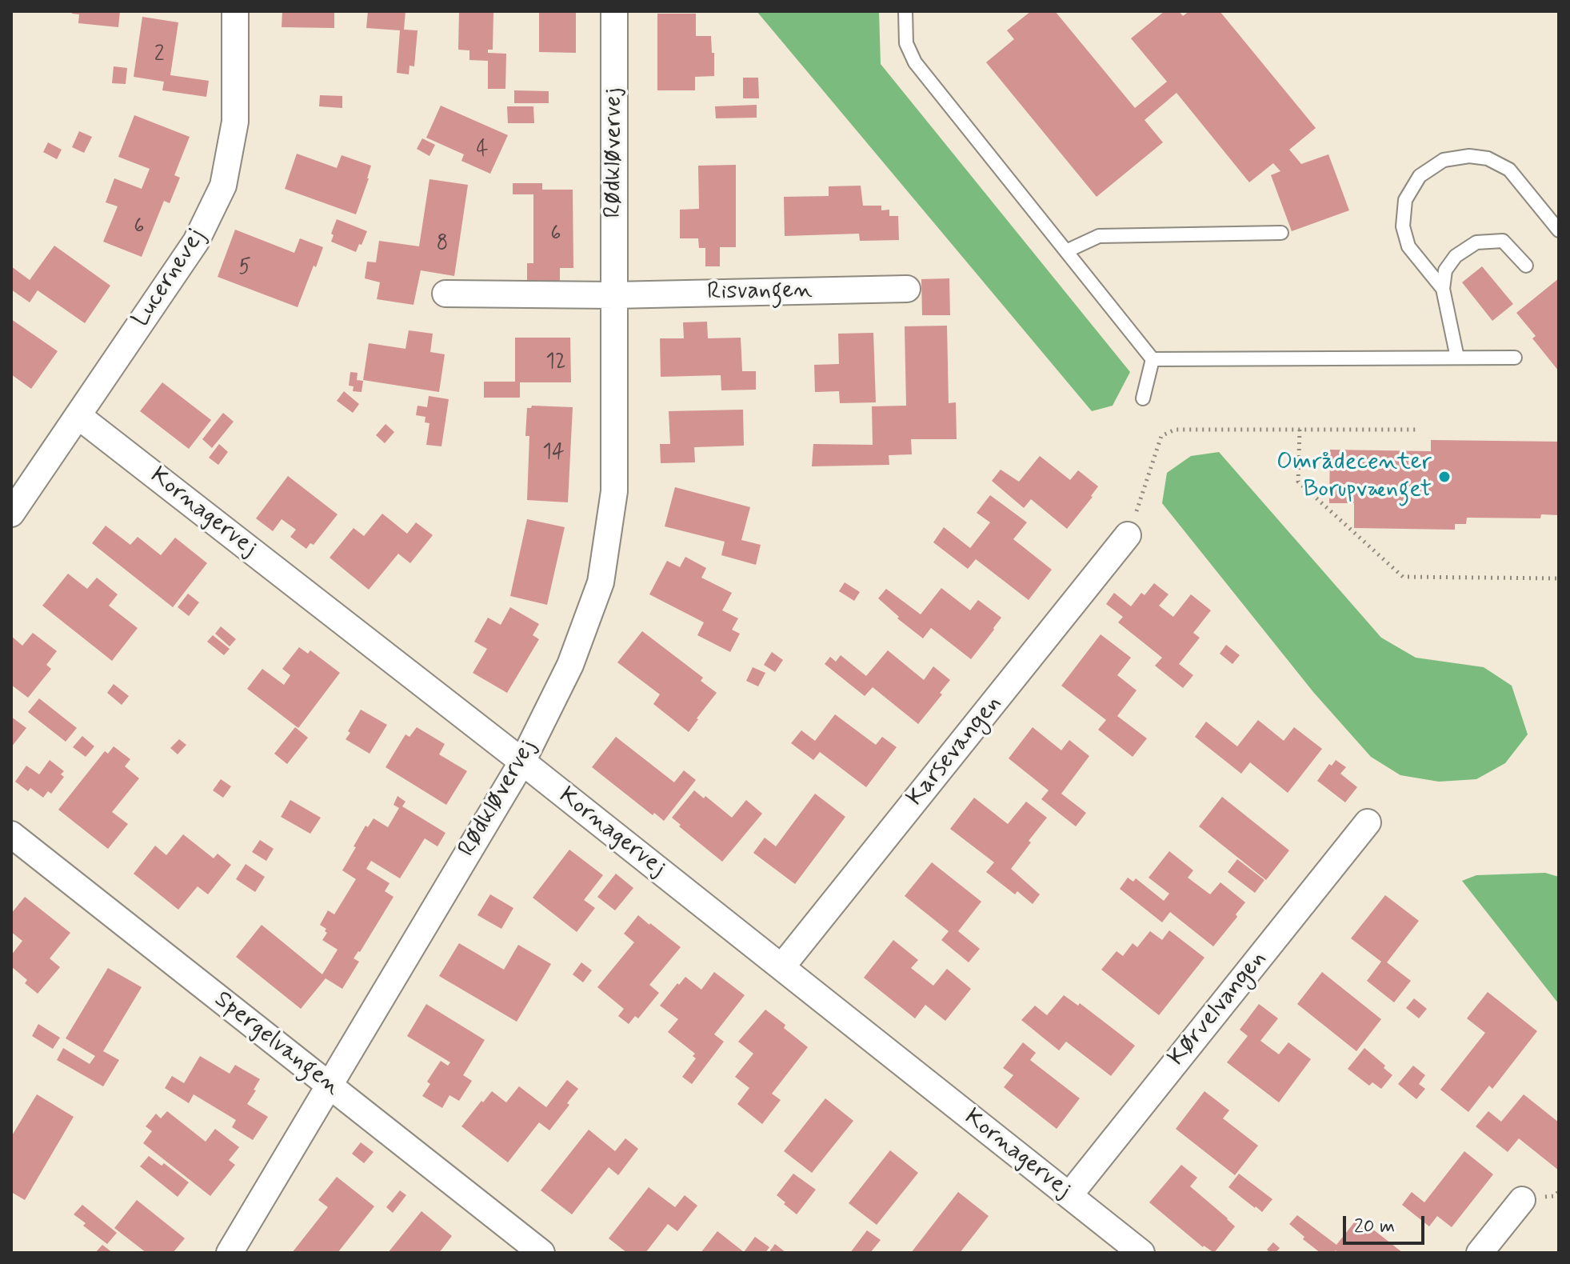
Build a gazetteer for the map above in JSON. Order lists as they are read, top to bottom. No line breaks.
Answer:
{"streets":{"street":["Rødkløvervej","Lucernevej","Risvangen","Kornagervej","Karsevangen","Kørvelvangen","Spergelvangen"]},"crossings":[["Rødkløvervej","Risvangen"],["Rødkløvervej","Kornagervej"],["Rødkløvervej","Spergelvangen"],["Lucernevej","Kornagervej"],["Kornagervej","Karsevangen"],["Kornagervej","Kørvelvangen"]],"places":["Områdecenter Borupvænget"],"house_numbers":["2","4","6","6","8","5","12","14"],"scale_bar":"20 m"}
